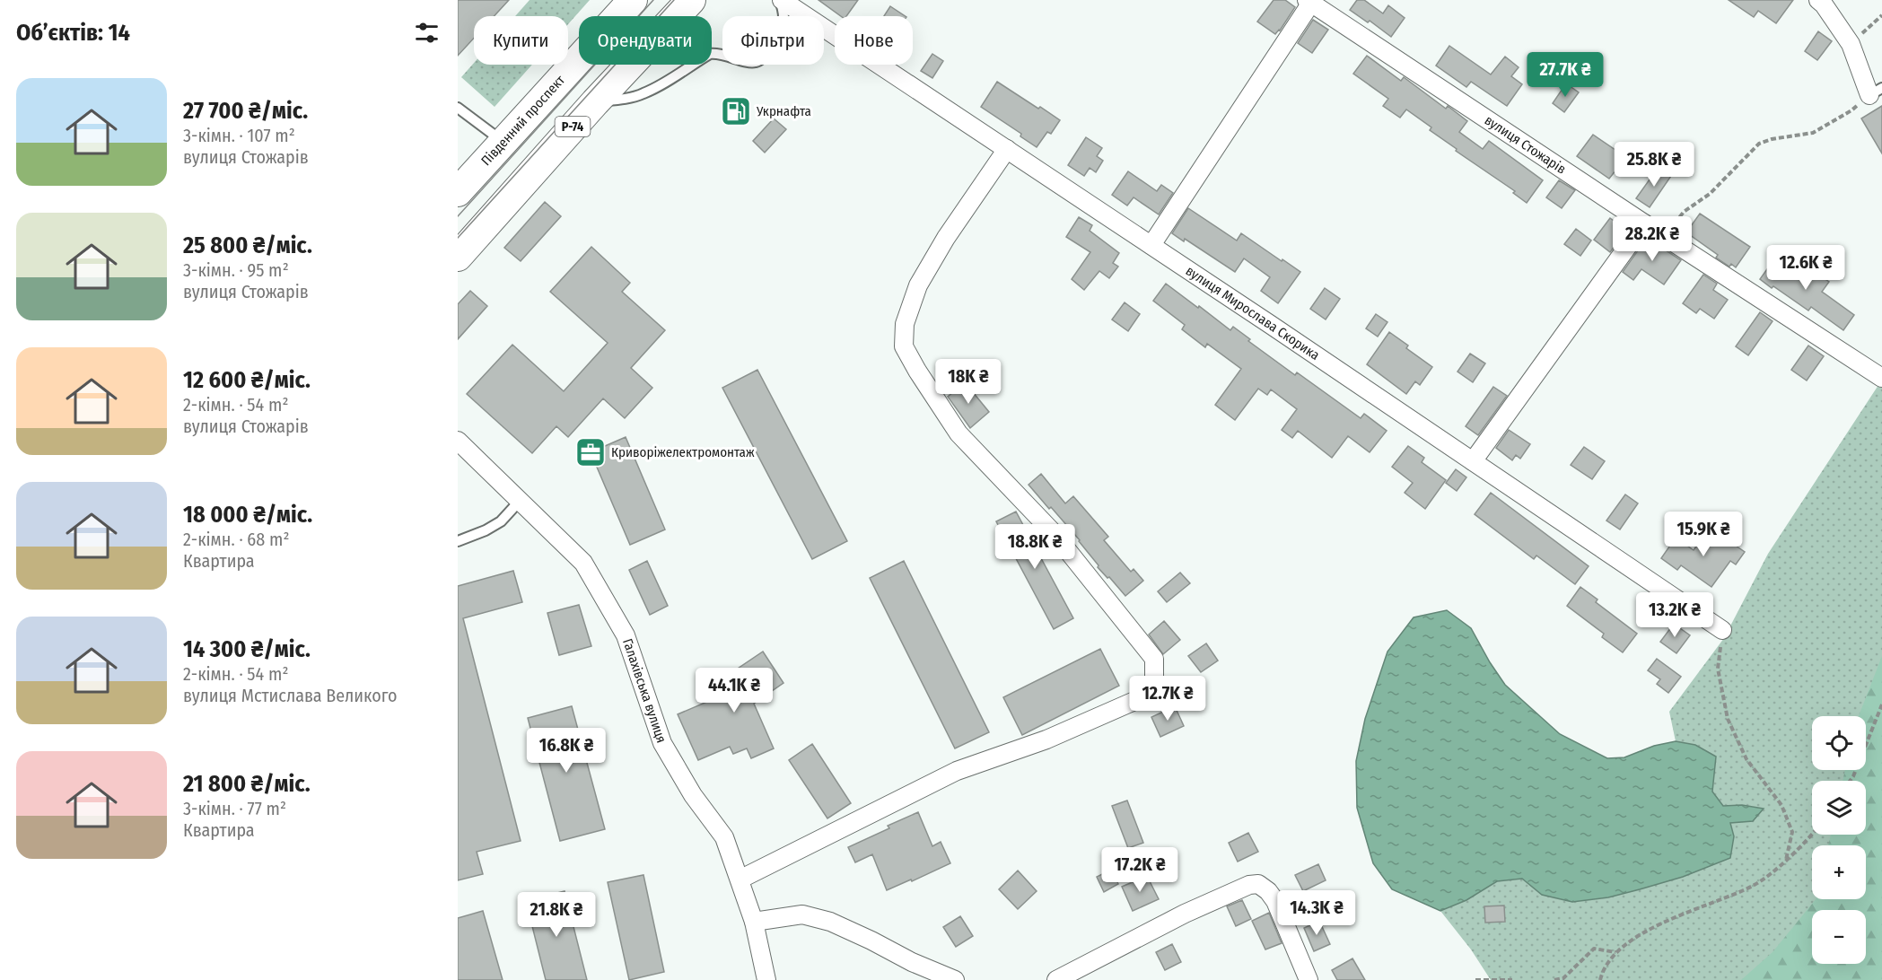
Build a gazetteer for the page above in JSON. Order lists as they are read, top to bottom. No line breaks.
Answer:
{"streets":{"main road":["Південний проспект","Р-74"],"street":["вулиця Стожарів","вулиця Мирослава Скорика","Галахівська вулиця"]},"places":{"fuel station":["Укрнафта"],"office":["Криворіжелектромонтаж"]},"page":{"heading":"Об’єктів: 14","chip":["Купити","Орендувати","Фільтри","Нове"],"price":["27.7K ₴","25.8K ₴","28.2K ₴","12.6K ₴","18K ₴","15.9K ₴","18.8K ₴","13.2K ₴","44.1K ₴","12.7K ₴","16.8K ₴","17.2K ₴","14.3K ₴","21.8K ₴"],"list":[{"name":"27 700 ₴/міс.","note":"3-кімн. · 107 m² · вулиця Стожарів"},{"name":"25 800 ₴/міс.","note":"3-кімн. · 95 m² · вулиця Стожарів"},{"name":"12 600 ₴/міс.","note":"2-кімн. · 54 m² · вулиця Стожарів"},{"name":"18 000 ₴/міс.","note":"2-кімн. · 68 m² · Квартира"},{"name":"14 300 ₴/міс.","note":"2-кімн. · 54 m² · вулиця Мстислава Великого"},{"name":"21 800 ₴/міс.","note":"3-кімн. · 77 m² · Квартира"}],"map_buttons":["+","−"]}}
